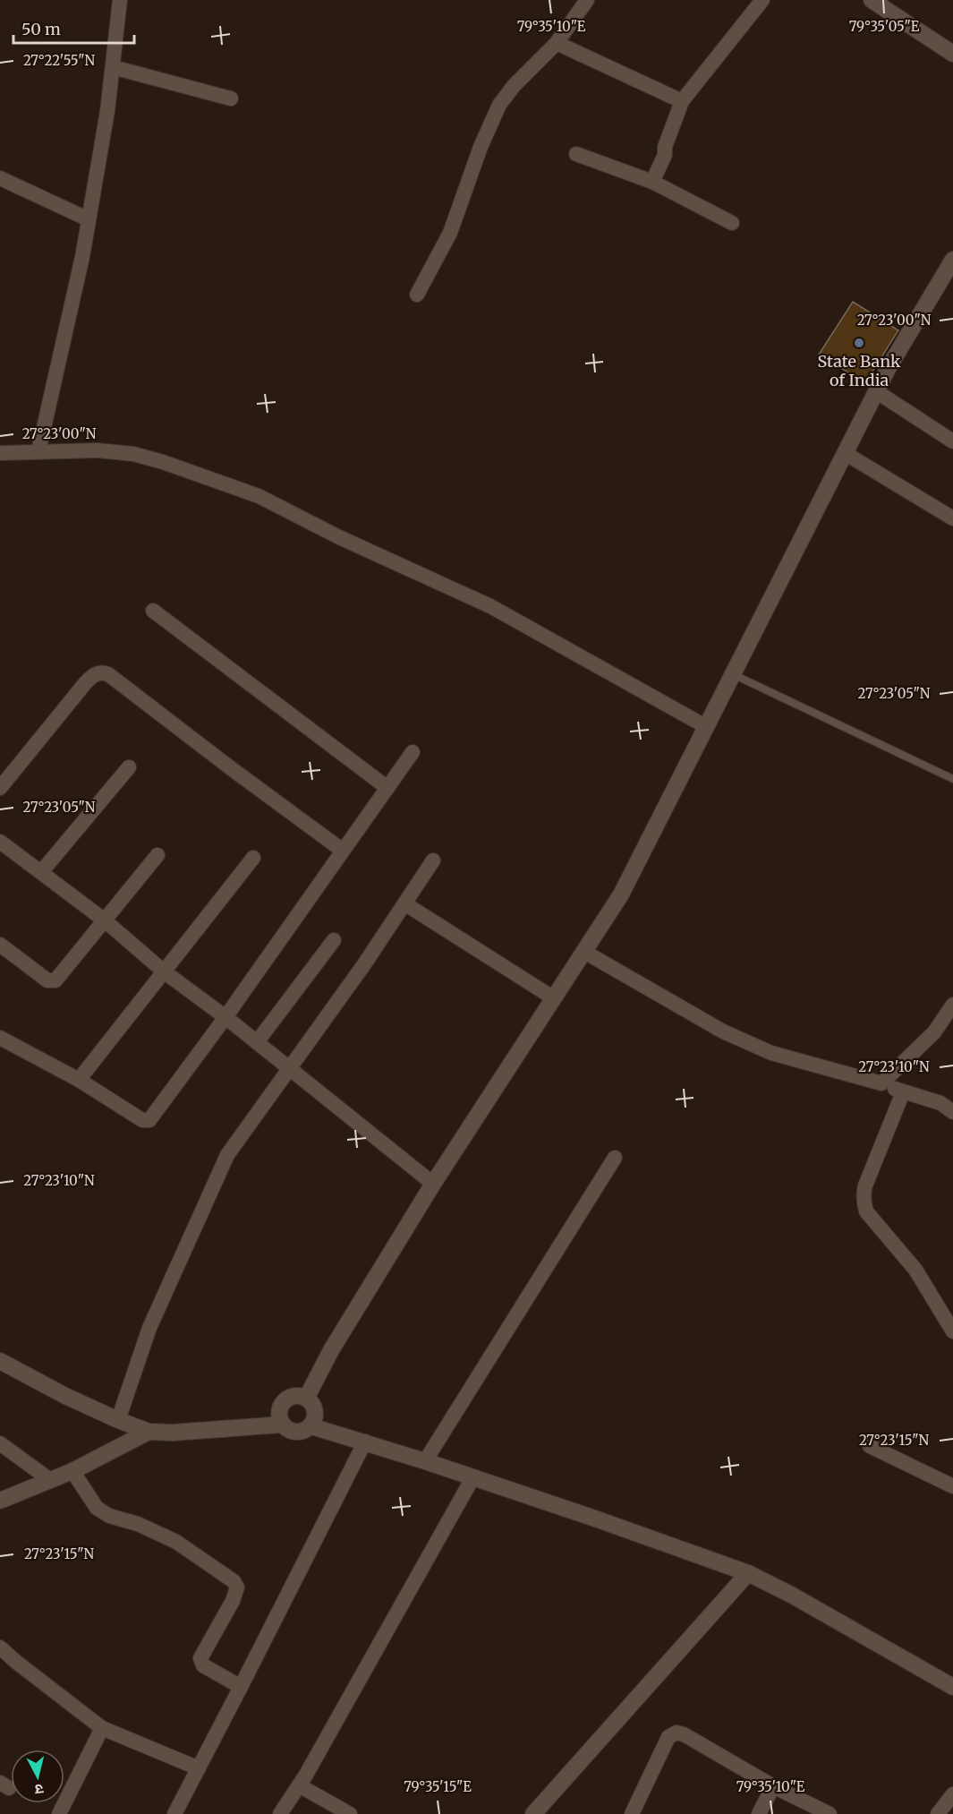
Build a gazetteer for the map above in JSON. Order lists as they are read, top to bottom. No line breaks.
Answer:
{"places":["State Bank of India"],"scale_bar":"50 m","north":"bottom","coordinates":["79°35'10\"E","79°35'05\"E","27°22'55\"N","27°23'00\"N","27°23'05\"N","27°23'10\"N","27°23'15\"N","79°35'15\"E"]}
